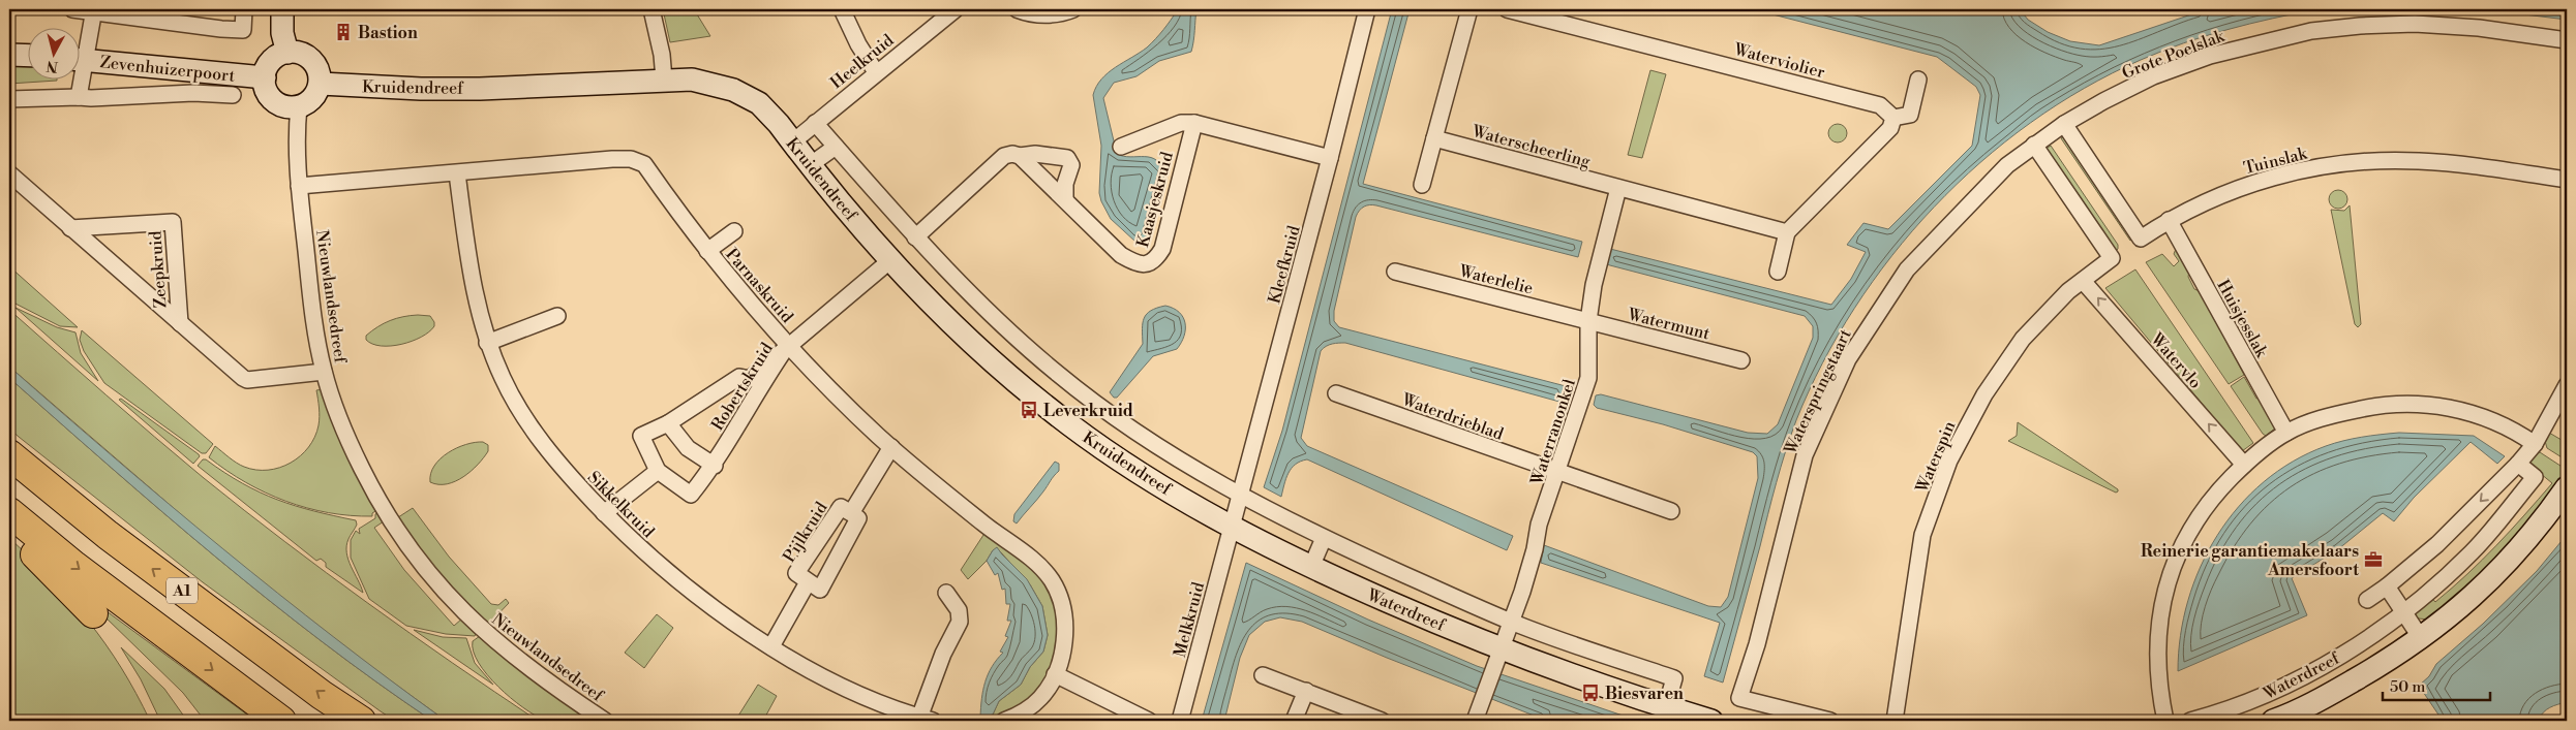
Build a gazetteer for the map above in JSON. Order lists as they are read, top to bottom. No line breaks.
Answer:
{"streets":{"highway":["A1"],"street":["Grote Poelslak","Waterviolier","Heelkruid","Zevenhuizerpoort","Kruidendreef","Waterscheerling","Tuinslak","Kaasjeskruid","Kleefkruid","Zeepkruid","Waterlelie","Parnaskruid","Nieuwlandsedreef","Huisjesslak","Watermunt","Watervlo","Robertskruid","Waterspringstaart","Waterdrieblad","Waterranonkel","Waterspin","Sikkelkruid","Pijlkruid","Waterdreef","Melkkruid"]},"crossings":[["Grote Poelslak","Tuinslak"],["Grote Poelslak","Waterspringstaart"],["Heelkruid","Kruidendreef"],["Zevenhuizerpoort","Kruidendreef"],["Zevenhuizerpoort","Nieuwlandsedreef"],["Kruidendreef","Kleefkruid"],["Kruidendreef","Nieuwlandsedreef"],["Kruidendreef","Waterdreef"],["Kruidendreef","Melkkruid"],["Waterscheerling","Waterranonkel"],["Tuinslak","Huisjesslak"],["Kaasjeskruid","Kleefkruid"],["Kleefkruid","Waterdreef"],["Kleefkruid","Melkkruid"],["Zeepkruid","Nieuwlandsedreef"],["Waterlelie","Watermunt"],["Waterlelie","Waterranonkel"],["Parnaskruid","Nieuwlandsedreef"],["Parnaskruid","Robertskruid"],["Parnaskruid","Sikkelkruid"],["Parnaskruid","Pijlkruid"],["Watermunt","Waterranonkel"],["Watervlo","Waterspin"],["Waterspringstaart","Waterspin"],["Waterdrieblad","Waterranonkel"],["Waterranonkel","Waterdreef"],["Sikkelkruid","Pijlkruid"],["Waterdreef","Melkkruid"]],"one_way":["Watervlo"],"places":{"building":["Bastion"],"bus stop":["Leverkruid","Biesvaren"],"office":["Reinerie garantiemakelaars Amersfoort"]},"scale_bar":"50 m","north":"bottom"}
